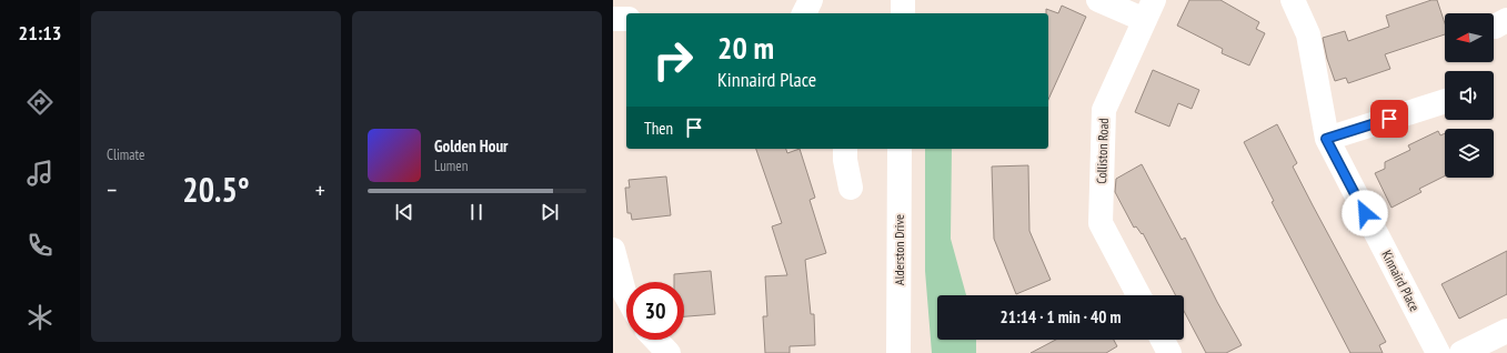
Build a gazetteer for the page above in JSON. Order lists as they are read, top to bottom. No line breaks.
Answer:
{"streets":{"street":["Colliston Road","Alderston Drive","Kinnaird Place"]},"north":"left","page":{"tabs":"21:13","tile":"Climate","turn":["20 m","Kinnaird Place"],"then":"Then","song":["Golden Hour","Lumen"],"heat":["−","20.5°","+"],"limit":"30","trip":"21:14 · 1 min · 40 m"}}
